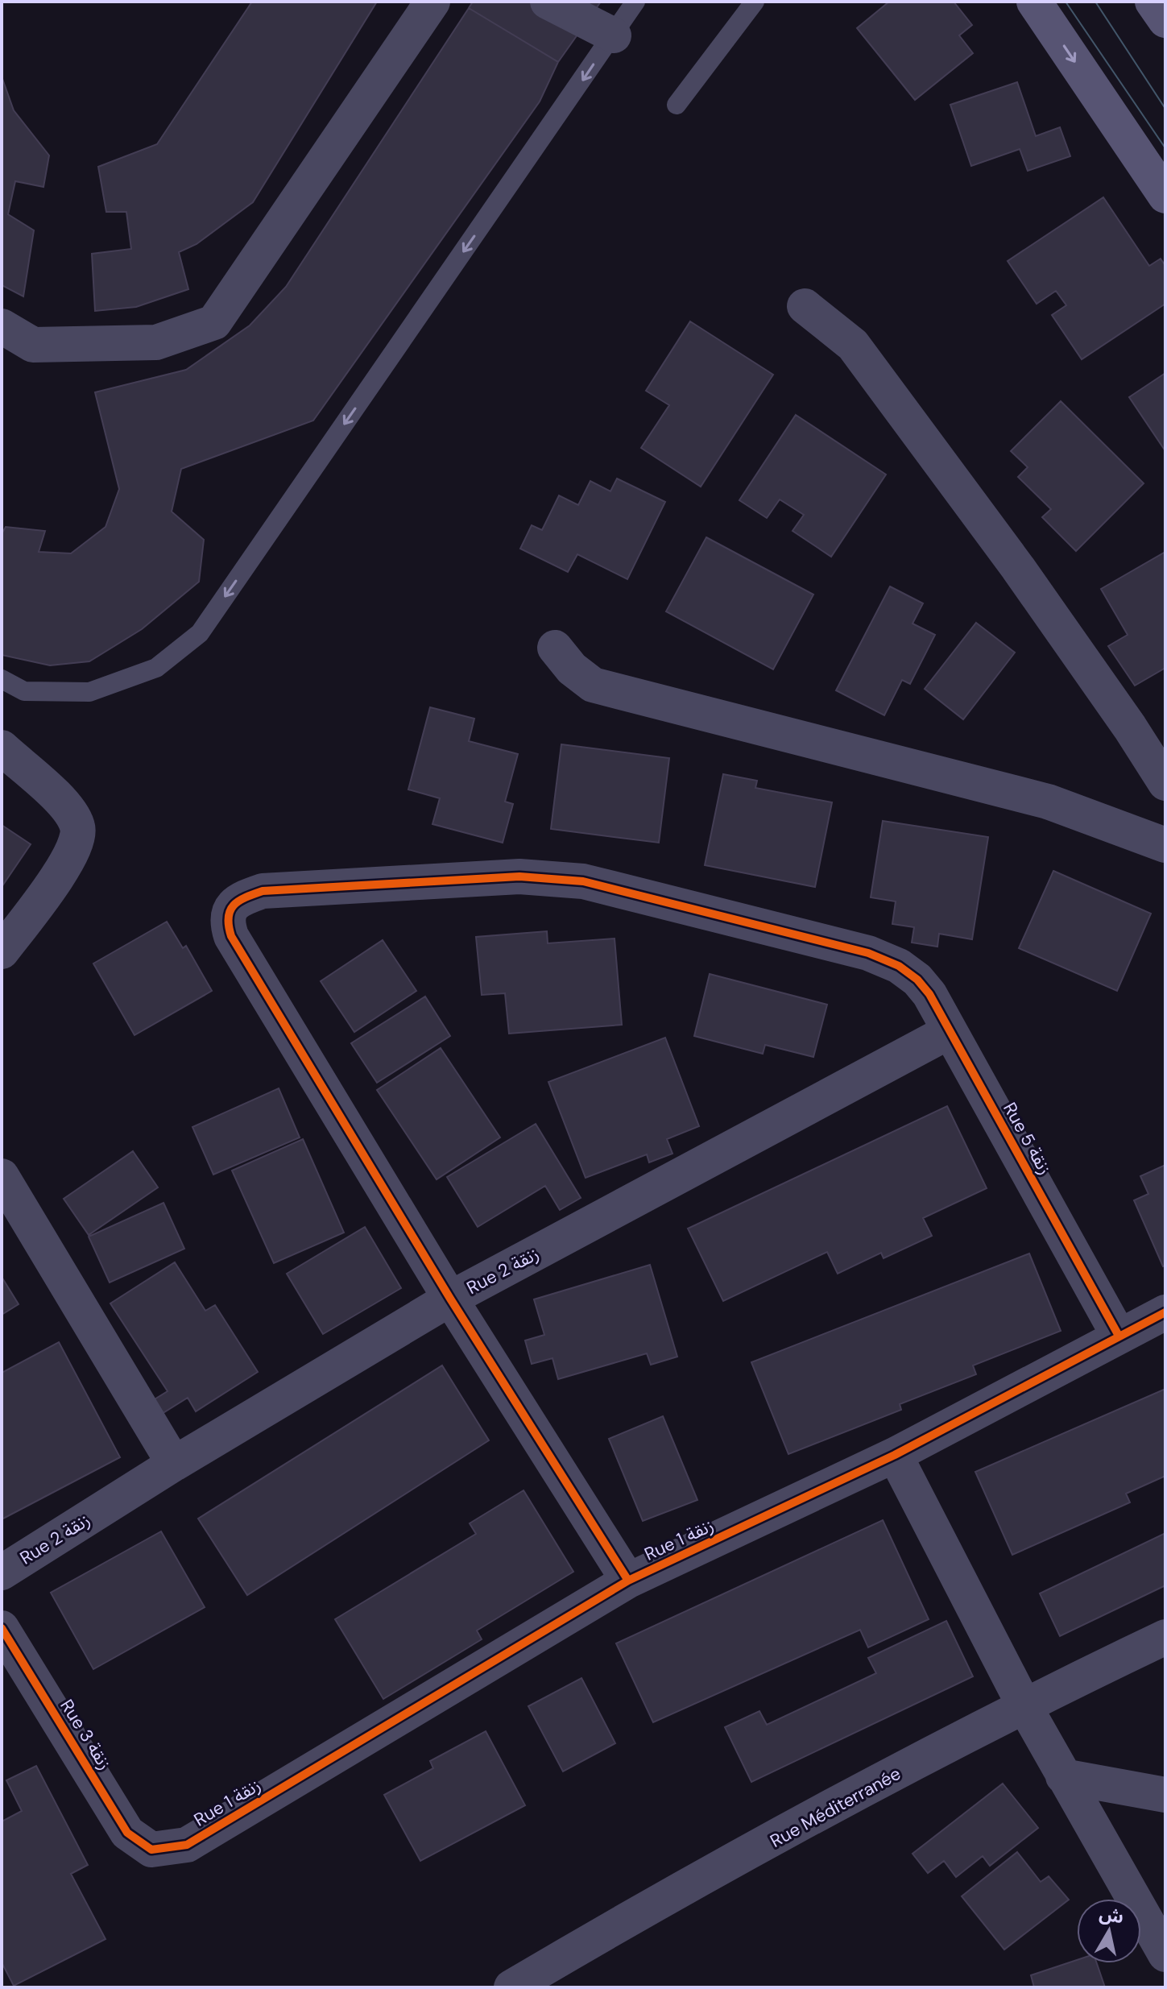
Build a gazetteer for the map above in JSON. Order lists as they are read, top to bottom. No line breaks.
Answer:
{"streets":{"street":["Rue 5 زنقة","Rue 2 زنقة","Rue 1 زنقة","Rue 3 زنقة","Rue Méditerranée"]},"crossings":[["Rue 5 زنقة","Rue 2 زنقة"],["Rue 5 زنقة","Rue 1 زنقة"],["Rue 1 زنقة","Rue 3 زنقة"]],"north":"top"}
